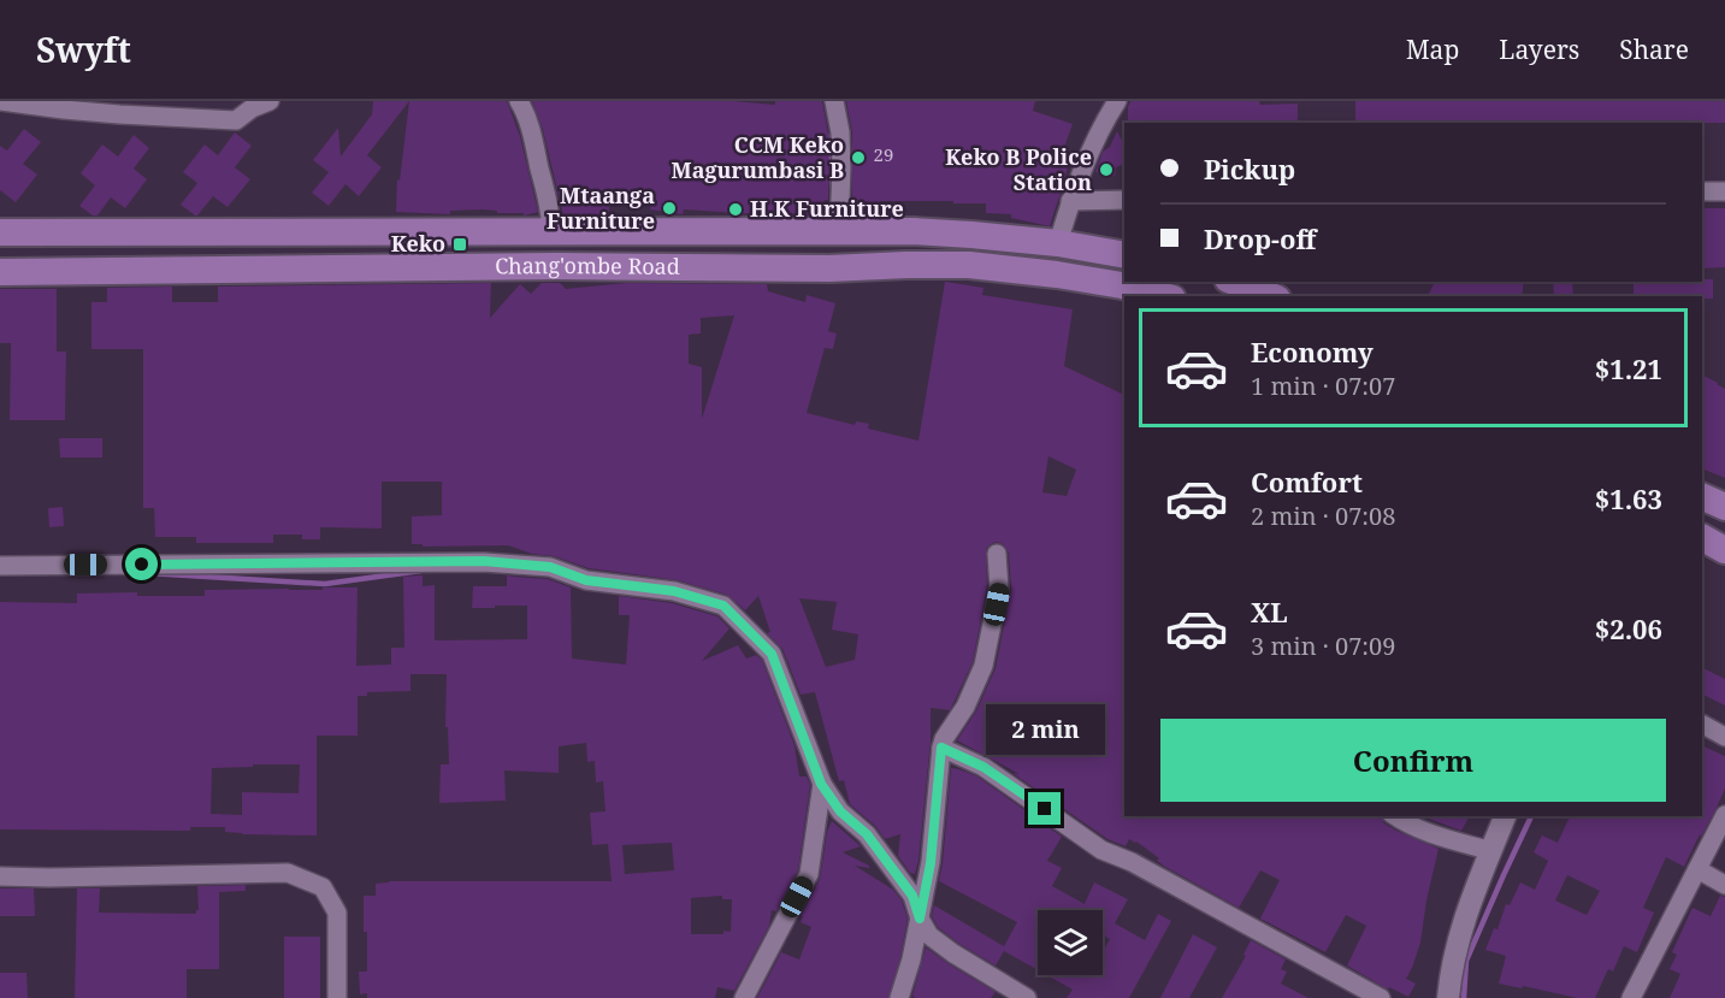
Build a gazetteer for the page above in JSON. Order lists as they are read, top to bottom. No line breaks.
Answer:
{"streets":{"main road":["Chang'ombe Road"]},"places":{"other":["CCM Keko Magurumbasi B","Keko B Police Station","Mtaanga Furniture","H.K Furniture"],"transit":["Keko"]},"house_numbers":["29"],"page":{"header":"Swyft","nav":["Map","Layers","Share"],"banner":["Pickup","Drop-off"],"list":[{"name":"Economy","note":"1 min · 07:07","value":"$1.21"},{"name":"Comfort","note":"2 min · 07:08","value":"$1.63"},{"name":"XL","note":"3 min · 07:09","value":"$2.06"}],"bubble":"2 min","buttons":"Confirm"}}
